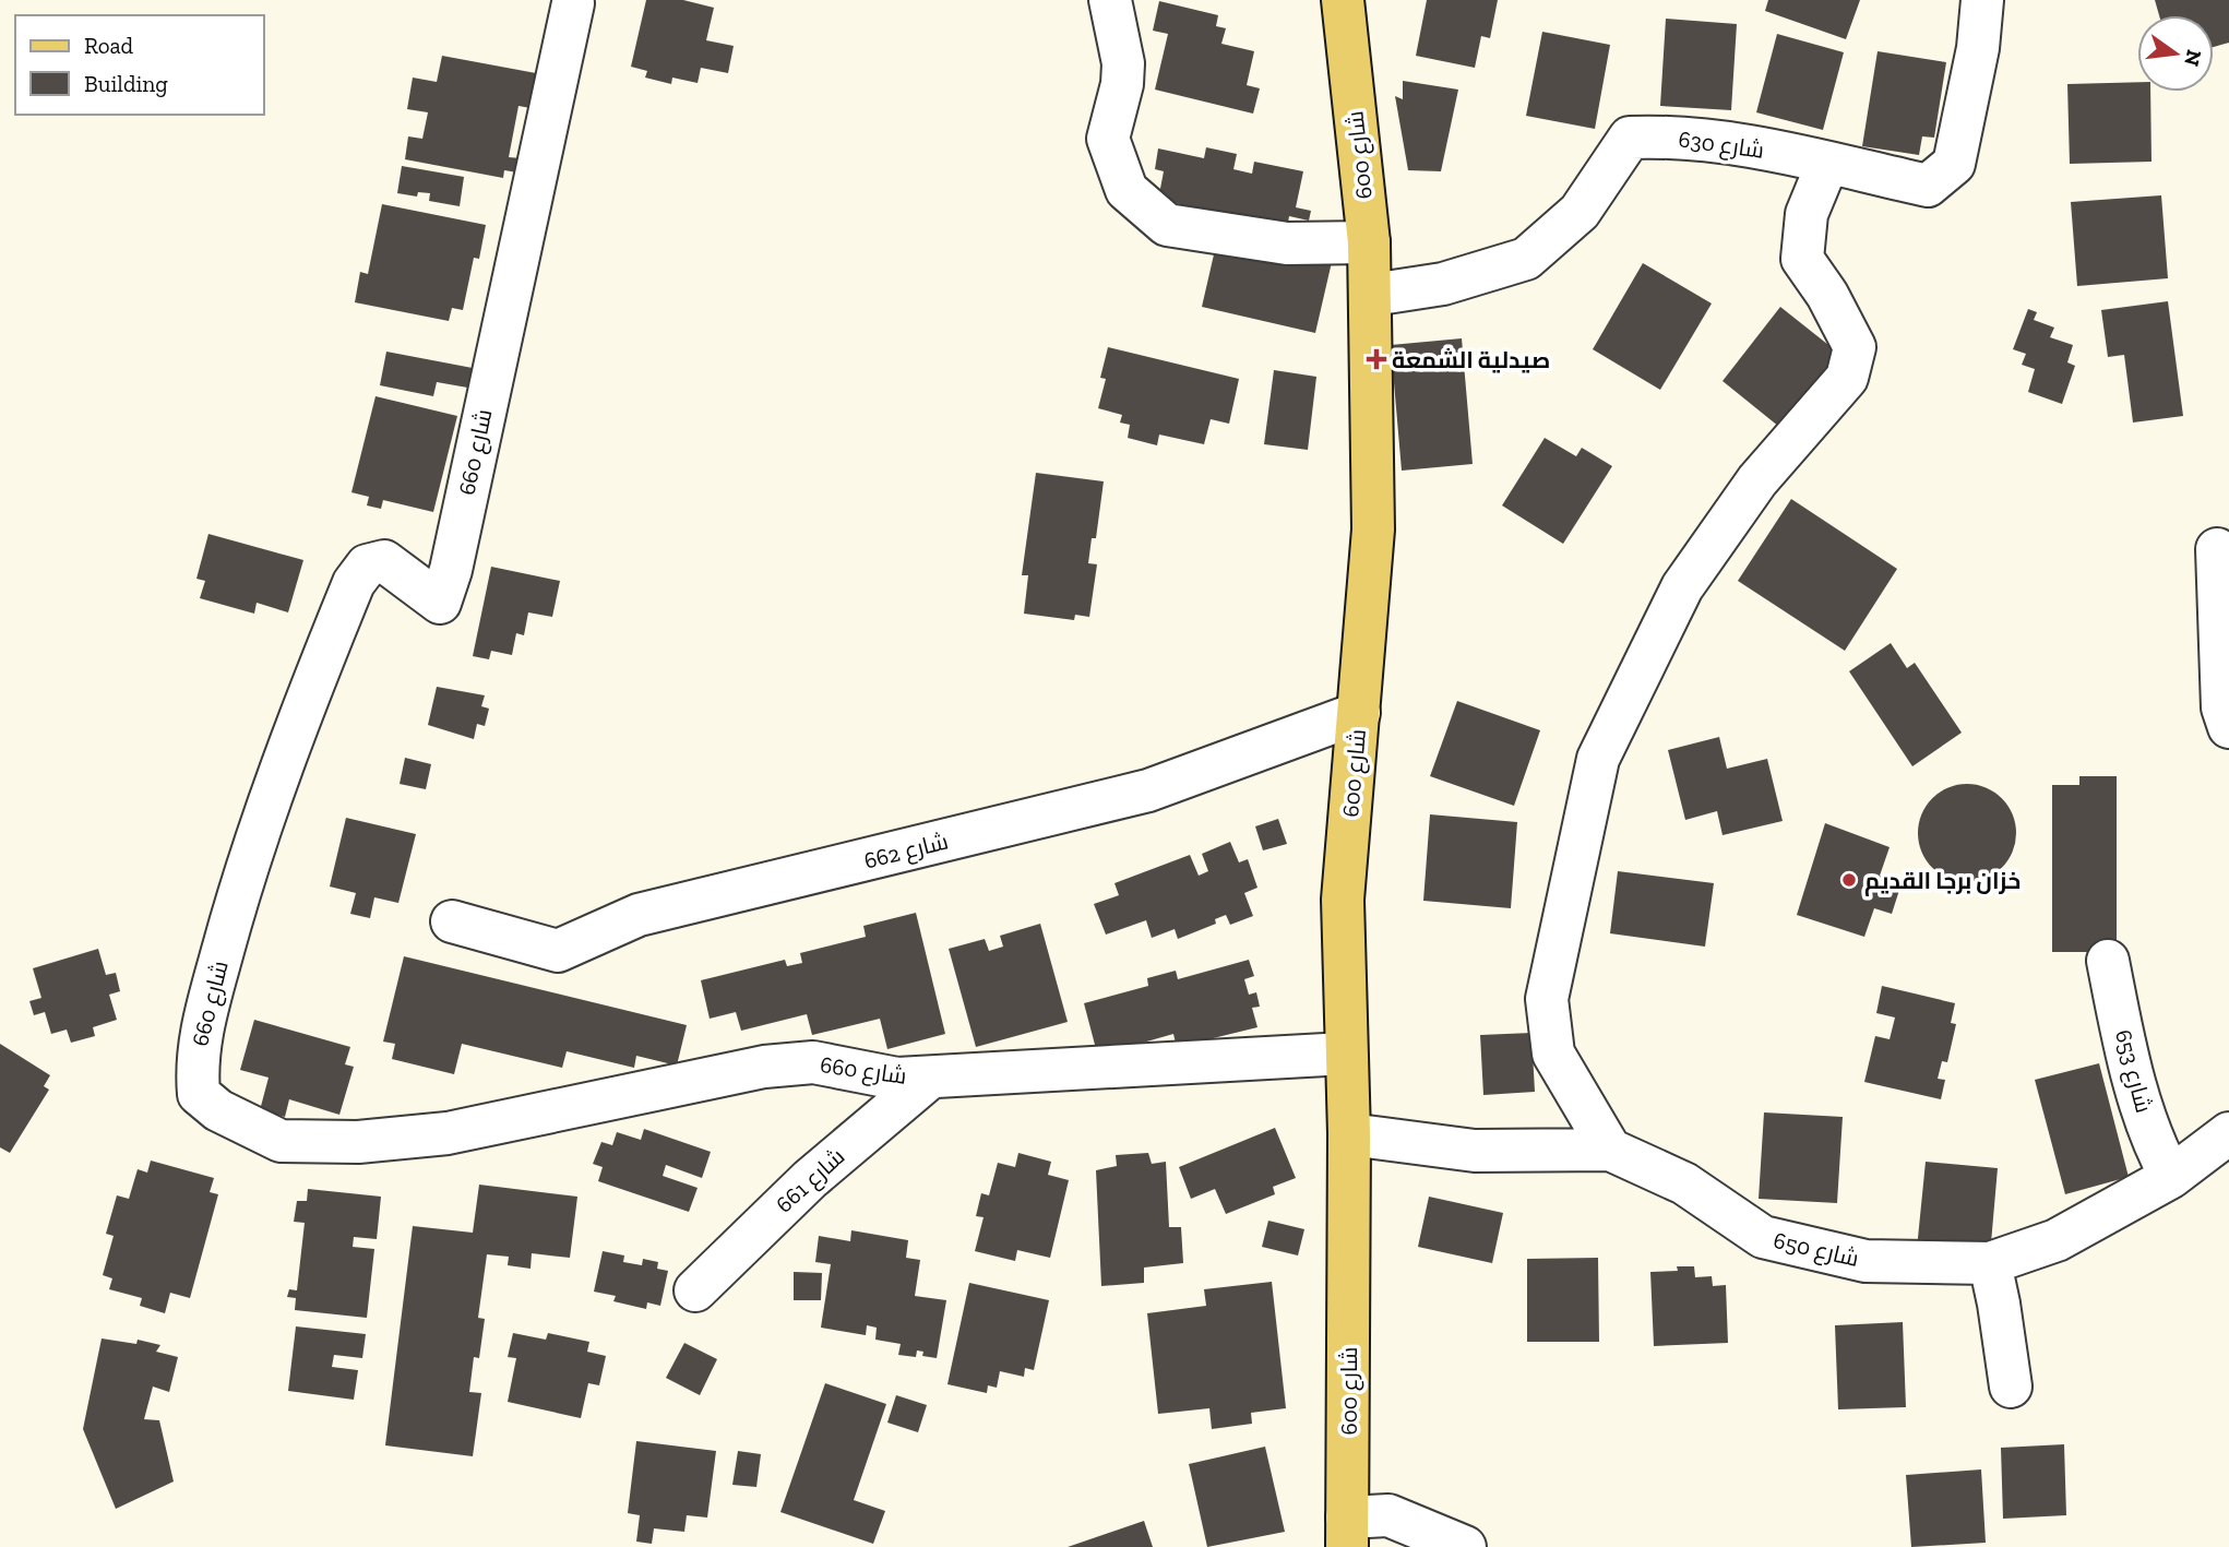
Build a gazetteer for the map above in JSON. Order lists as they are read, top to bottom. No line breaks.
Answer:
{"streets":{"main road":["شارع 600"],"street":["شارع 630","شارع 660","شارع 662","شارع 653","شارع 661","شارع 650"]},"crossings":[["شارع 630","شارع 600"],["شارع 600","شارع 660"],["شارع 600","شارع 662"],["شارع 600","شارع 650"],["شارع 660","شارع 661"],["شارع 653","شارع 650"]],"places":{"health":["صيدلية الشمعة"],"other":["خزان برجا القديم"]},"legend":["Road","Building"],"north":"right"}
